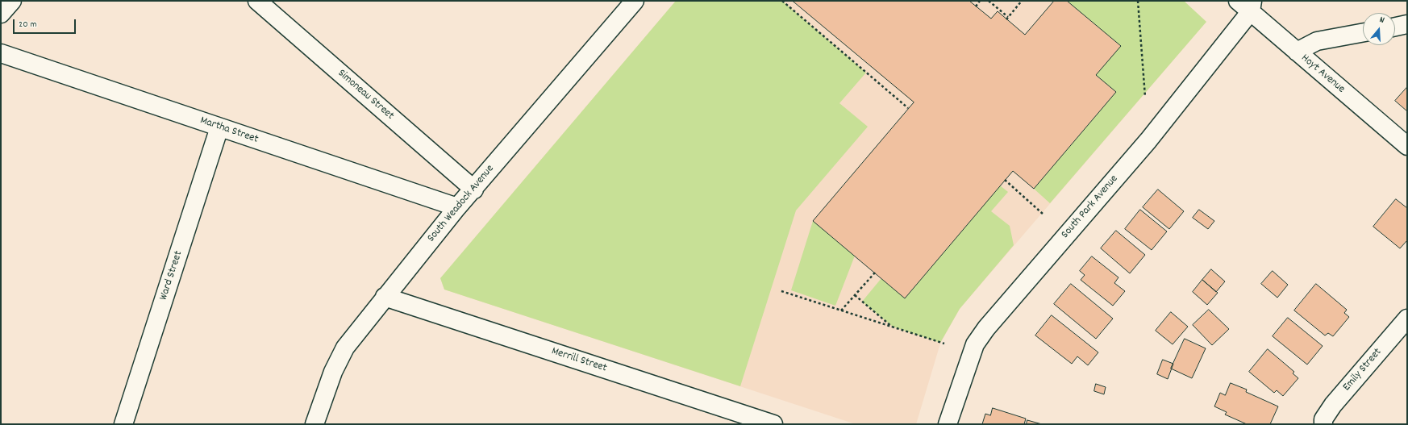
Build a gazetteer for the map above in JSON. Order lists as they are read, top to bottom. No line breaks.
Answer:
{"streets":{"street":["Hoyt Avenue","Simoneau Street","Martha Street","South Weadock Avenue","South Park Avenue","Ward Street","Merrill Street","Emily Street"]},"crossings":[["Hoyt Avenue","South Park Avenue"],["Simoneau Street","South Weadock Avenue"],["Martha Street","South Weadock Avenue"],["Martha Street","Ward Street"],["South Weadock Avenue","Merrill Street"]],"scale_bar":"20 m","north":"top"}
